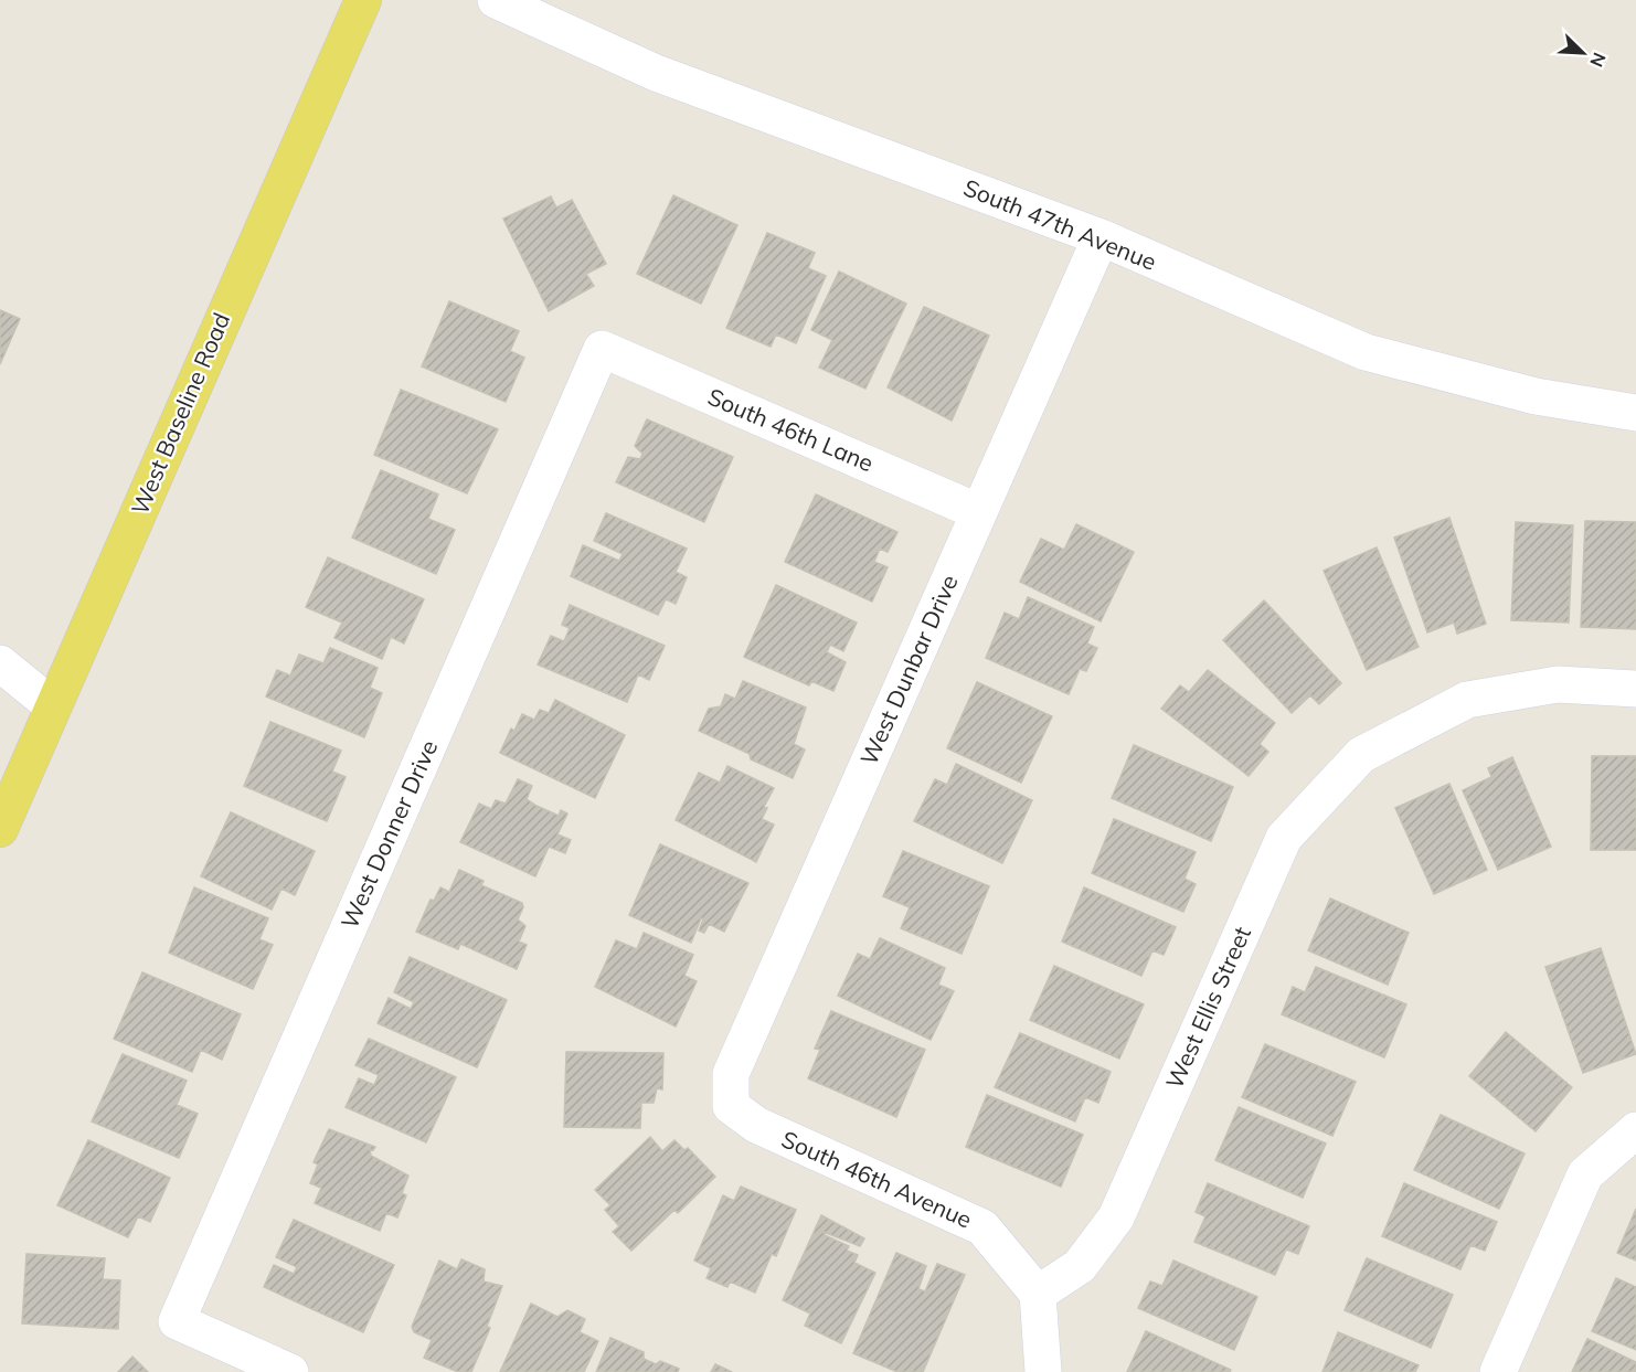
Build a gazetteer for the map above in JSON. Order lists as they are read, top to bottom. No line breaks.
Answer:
{"streets":{"main road":["West Baseline Road"],"street":["South 47th Avenue","South 46th Lane","West Dunbar Drive","West Donner Drive","West Ellis Street","South 46th Avenue"]},"crossings":[["South 47th Avenue","West Dunbar Drive"],["South 46th Lane","West Dunbar Drive"],["South 46th Lane","West Donner Drive"],["West Dunbar Drive","South 46th Avenue"],["West Ellis Street","South 46th Avenue"]],"north":"bottom right"}
